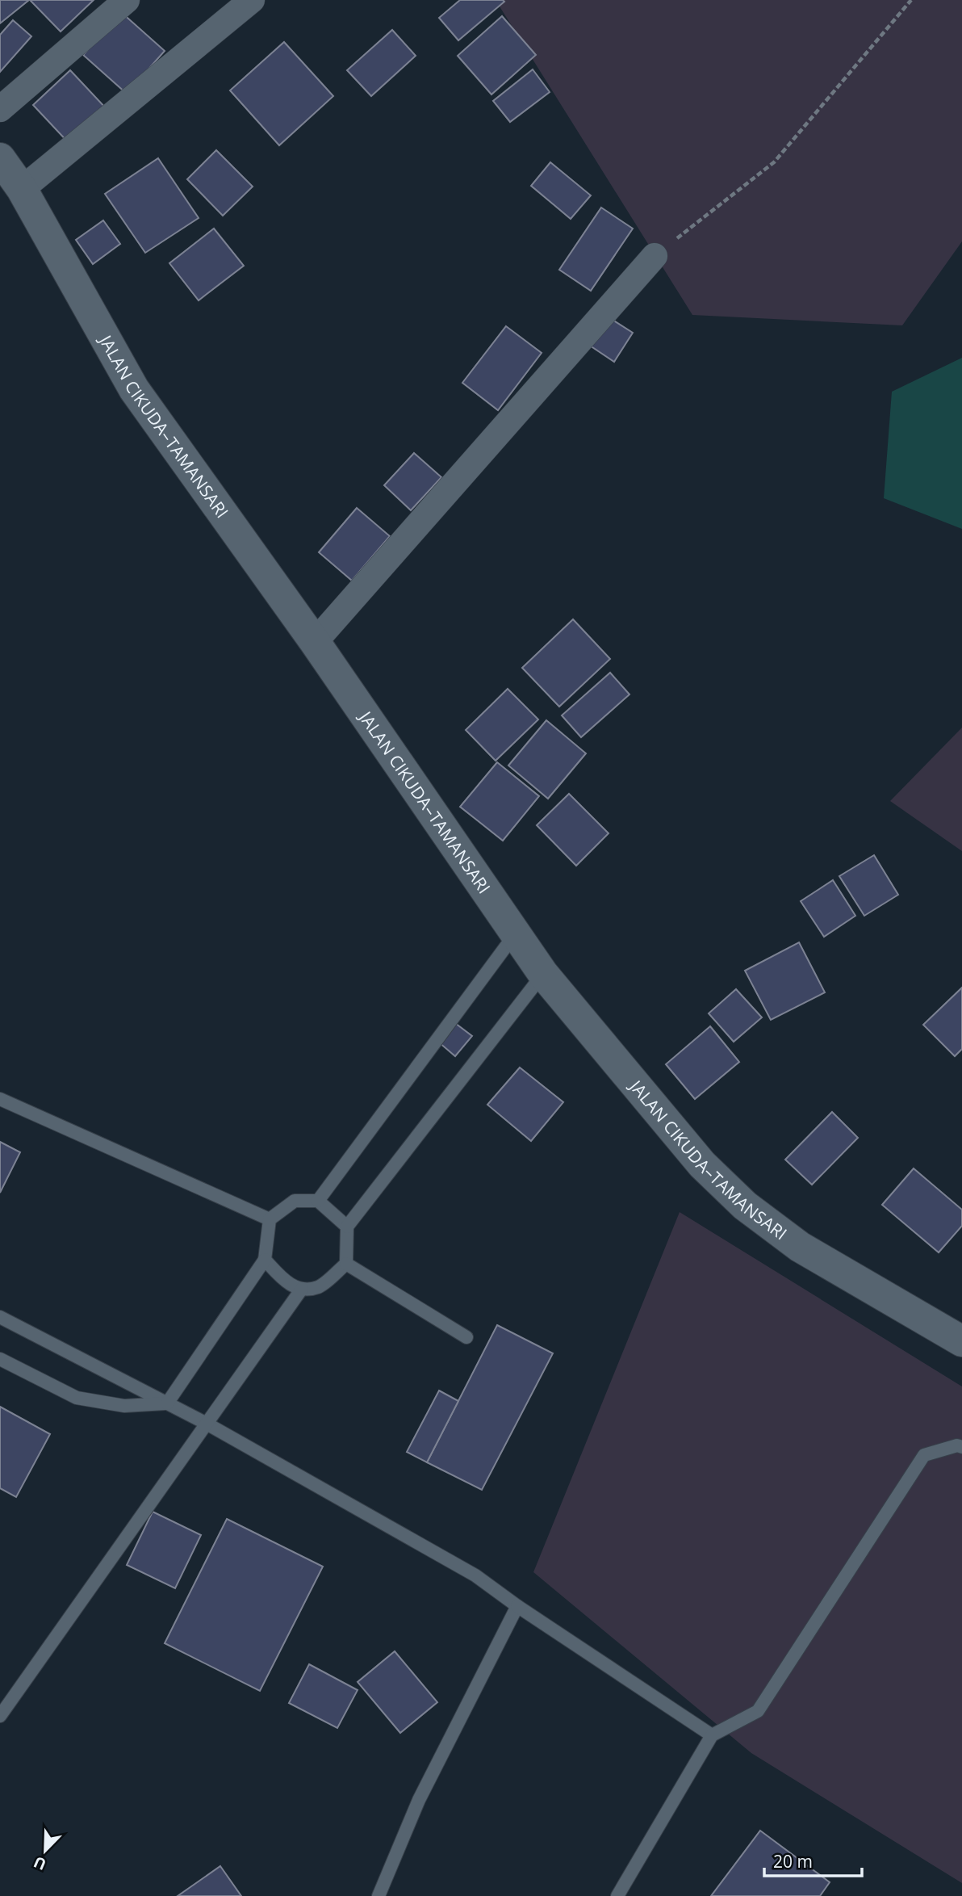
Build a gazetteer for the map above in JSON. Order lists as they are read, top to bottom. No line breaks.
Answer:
{"streets":{"street":["JALAN CIKUDA–TAMANSARI"]},"scale_bar":"20 m","north":"bottom left"}
